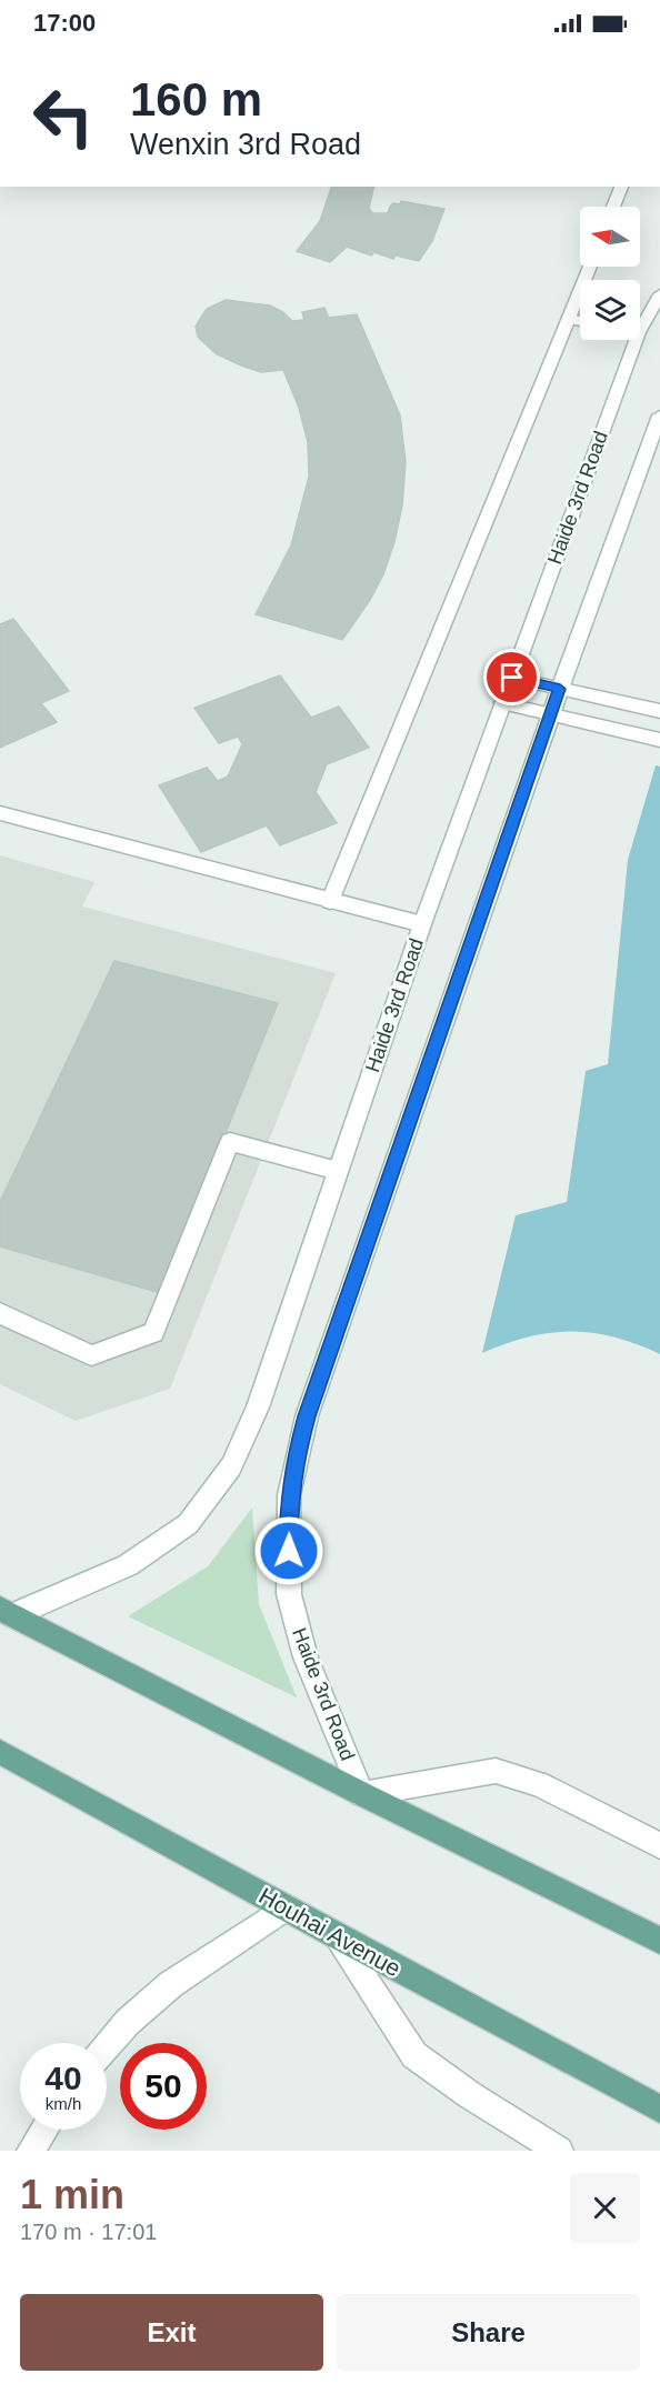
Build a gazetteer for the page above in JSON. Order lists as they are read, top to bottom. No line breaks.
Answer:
{"streets":{"main road":["Haide 3rd Road","Houhai Avenue"]},"north":"left","page":{"status":"17:00","turn":["160 m","Wenxin 3rd Road"],"speed":"40 km/h","limit":"50","heading":["1 min","170 m · 17:01"],"buttons":["Exit","Share"]}}
